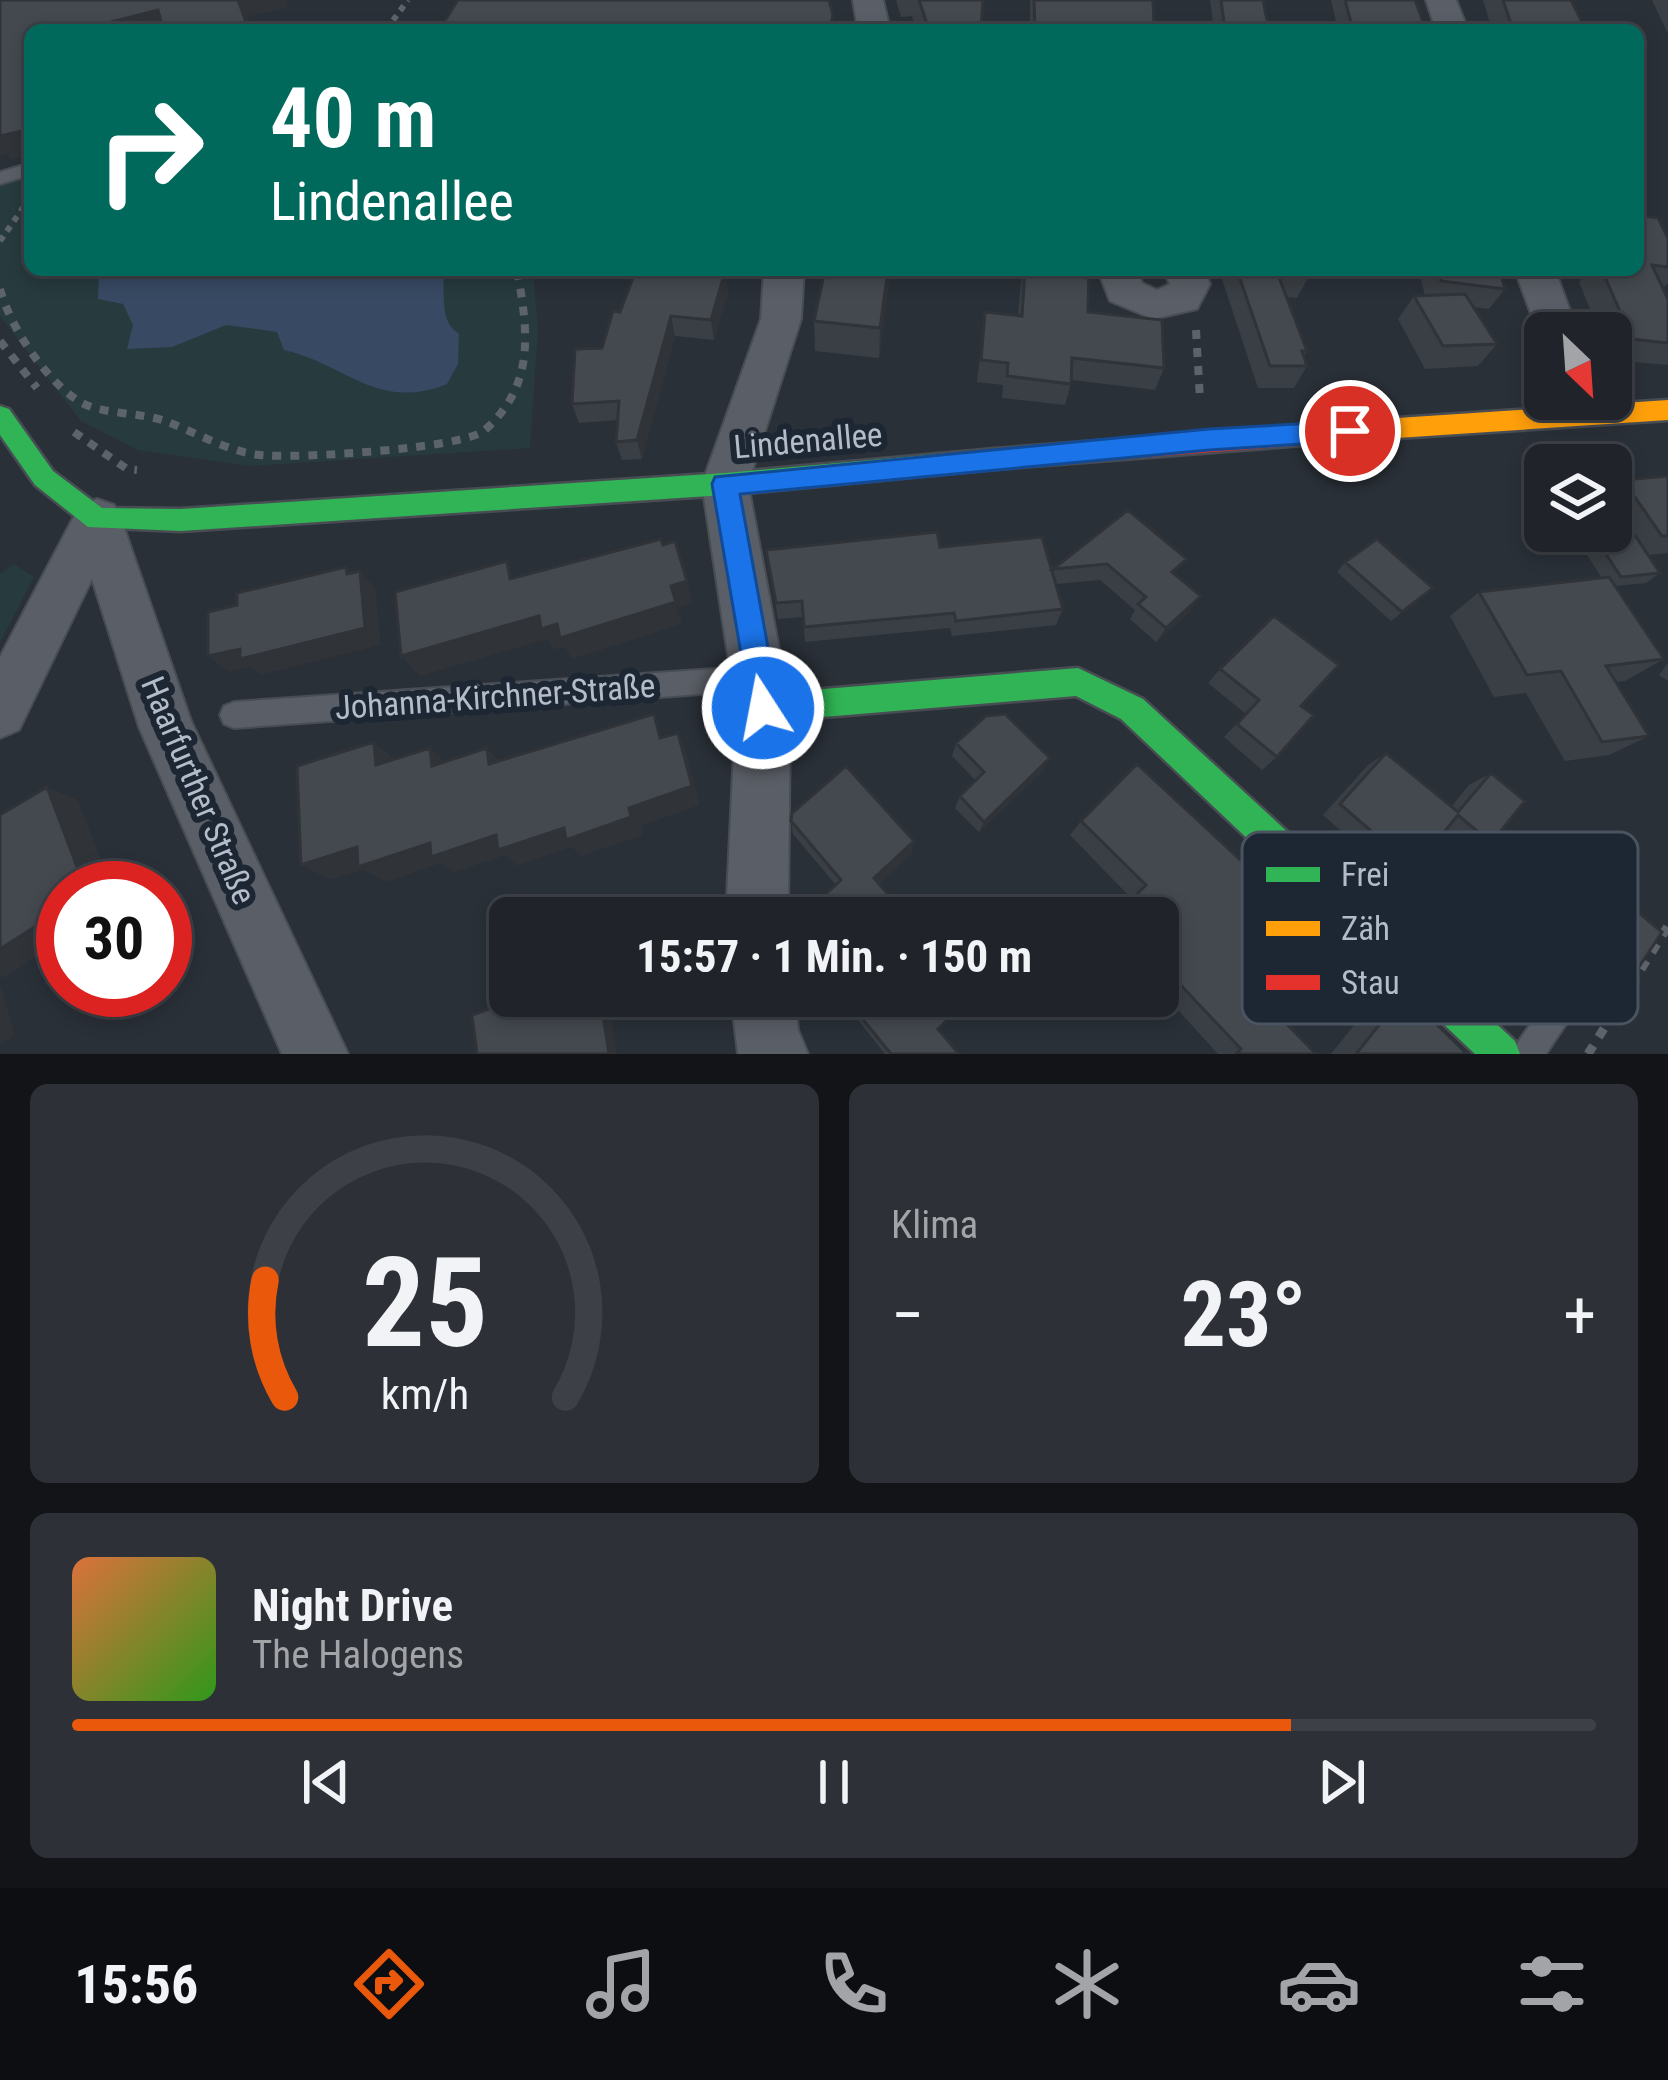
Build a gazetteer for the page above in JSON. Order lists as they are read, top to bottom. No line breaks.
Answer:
{"streets":{"street":["Lindenallee","Haarfurther Straße"],"lane":["Johanna-Kirchner-Straße"]},"crossings":[["Lindenallee","Haarfurther Straße"]],"legend":["Frei","Zäh","Stau"],"north":"bottom right","page":{"turn":["40 m","Lindenallee"],"limit":"30","trip":"15:57 · 1 Min. · 150 m","tile":"Klima","heat":["−","23°","+"],"song":["Night Drive","The Halogens"],"tabs":"15:56","gauge":["25","km/h"]}}
